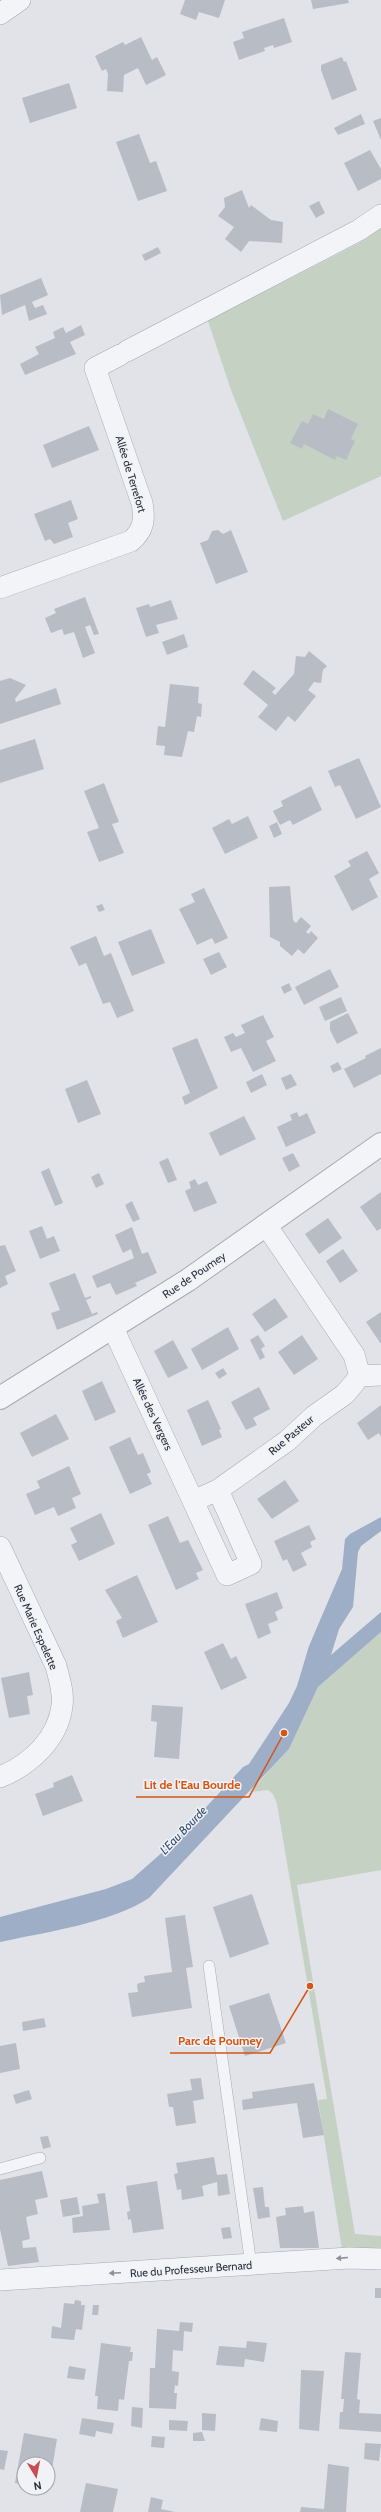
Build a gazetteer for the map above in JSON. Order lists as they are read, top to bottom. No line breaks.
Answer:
{"streets":{"street":["Allée de Terrefort","Rue de Poumey","Allée des Vergers","Rue Pasteur","Rue Marie Espelette","Rue du Professeur Bernard"]},"crossings":[["Rue de Poumey","Allée des Vergers"],["Allée des Vergers","Rue Pasteur"]],"one_way":["Rue du Professeur Bernard"],"water":["L'Eau Bourde"],"places":["Lit de l'Eau Bourde","Parc de Poumey"],"north":"bottom"}
